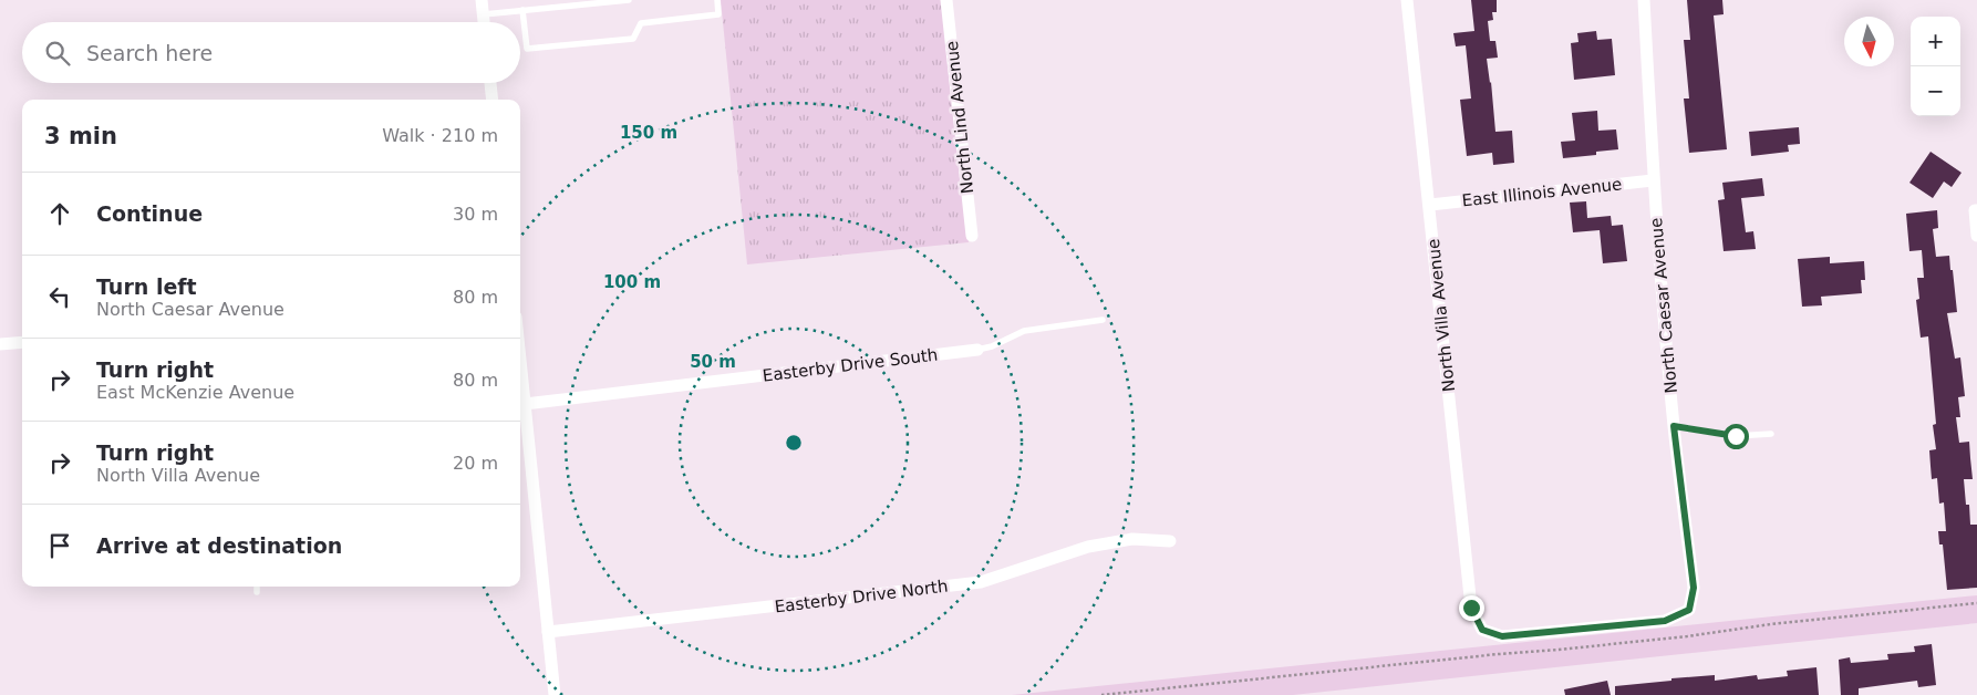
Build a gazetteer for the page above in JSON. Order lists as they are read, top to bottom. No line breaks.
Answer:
{"streets":{"street":["North Lind Avenue","East Illinois Avenue","North Caesar Avenue","North Villa Avenue","Easterby Drive South","Easterby Drive North"]},"crossings":[["East Illinois Avenue","North Caesar Avenue"],["East Illinois Avenue","North Villa Avenue"],["North Caesar Avenue","North Villa Avenue"]],"north":"bottom","page":{"map_buttons":["+","−"],"search":"Search here","heading":["3 min","Walk · 210 m"],"list":[["Continue","30 m"],["Turn left","North Caesar Avenue","80 m"],["Turn right","East McKenzie Avenue","80 m"],["Turn right","North Villa Avenue","20 m"],"Arrive at destination"]},"rings":["150 m","100 m","50 m"]}
